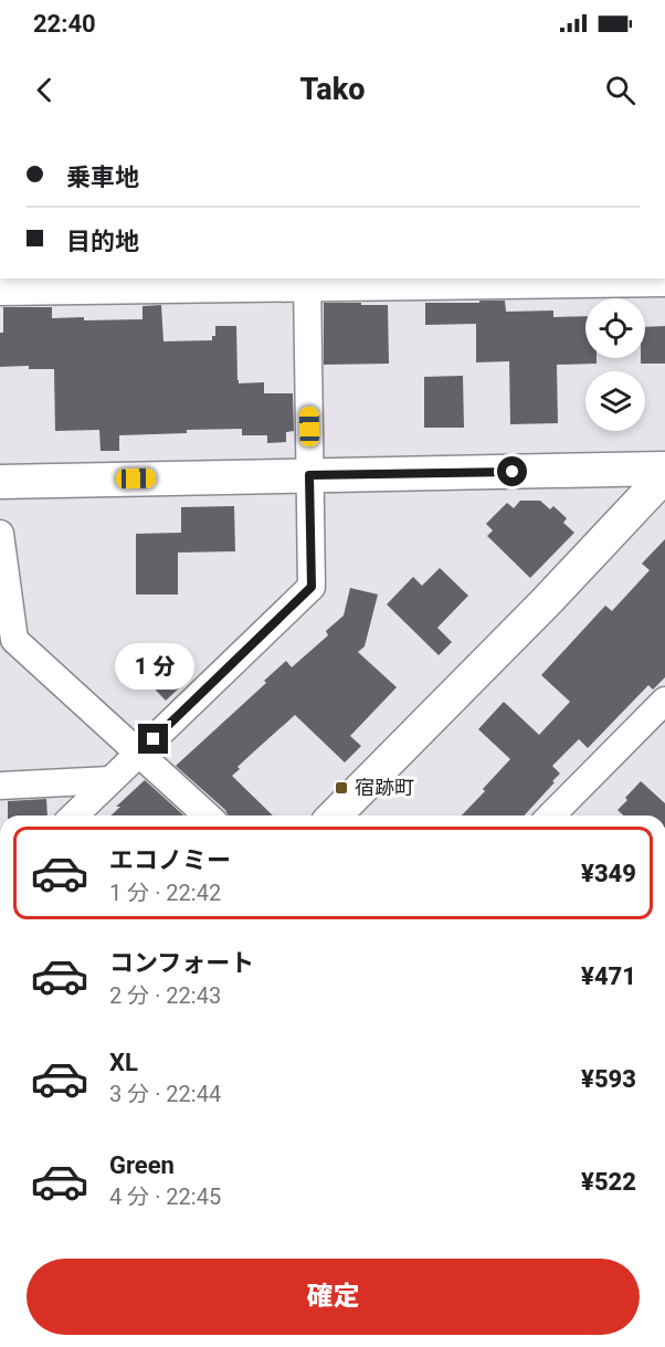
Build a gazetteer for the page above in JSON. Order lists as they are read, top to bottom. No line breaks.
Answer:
{"places":{"transit":["宿跡町"]},"page":{"status":"22:40","header":"Tako","banner":["乗車地","目的地"],"bubble":"1 分","list":[{"name":"エコノミー","note":"1 分 · 22:42","value":"¥349"},{"name":"コンフォート","note":"2 分 · 22:43","value":"¥471"},{"name":"XL","note":"3 分 · 22:44","value":"¥593"},{"name":"Green","note":"4 分 · 22:45","value":"¥522"}],"buttons":"確定"}}
